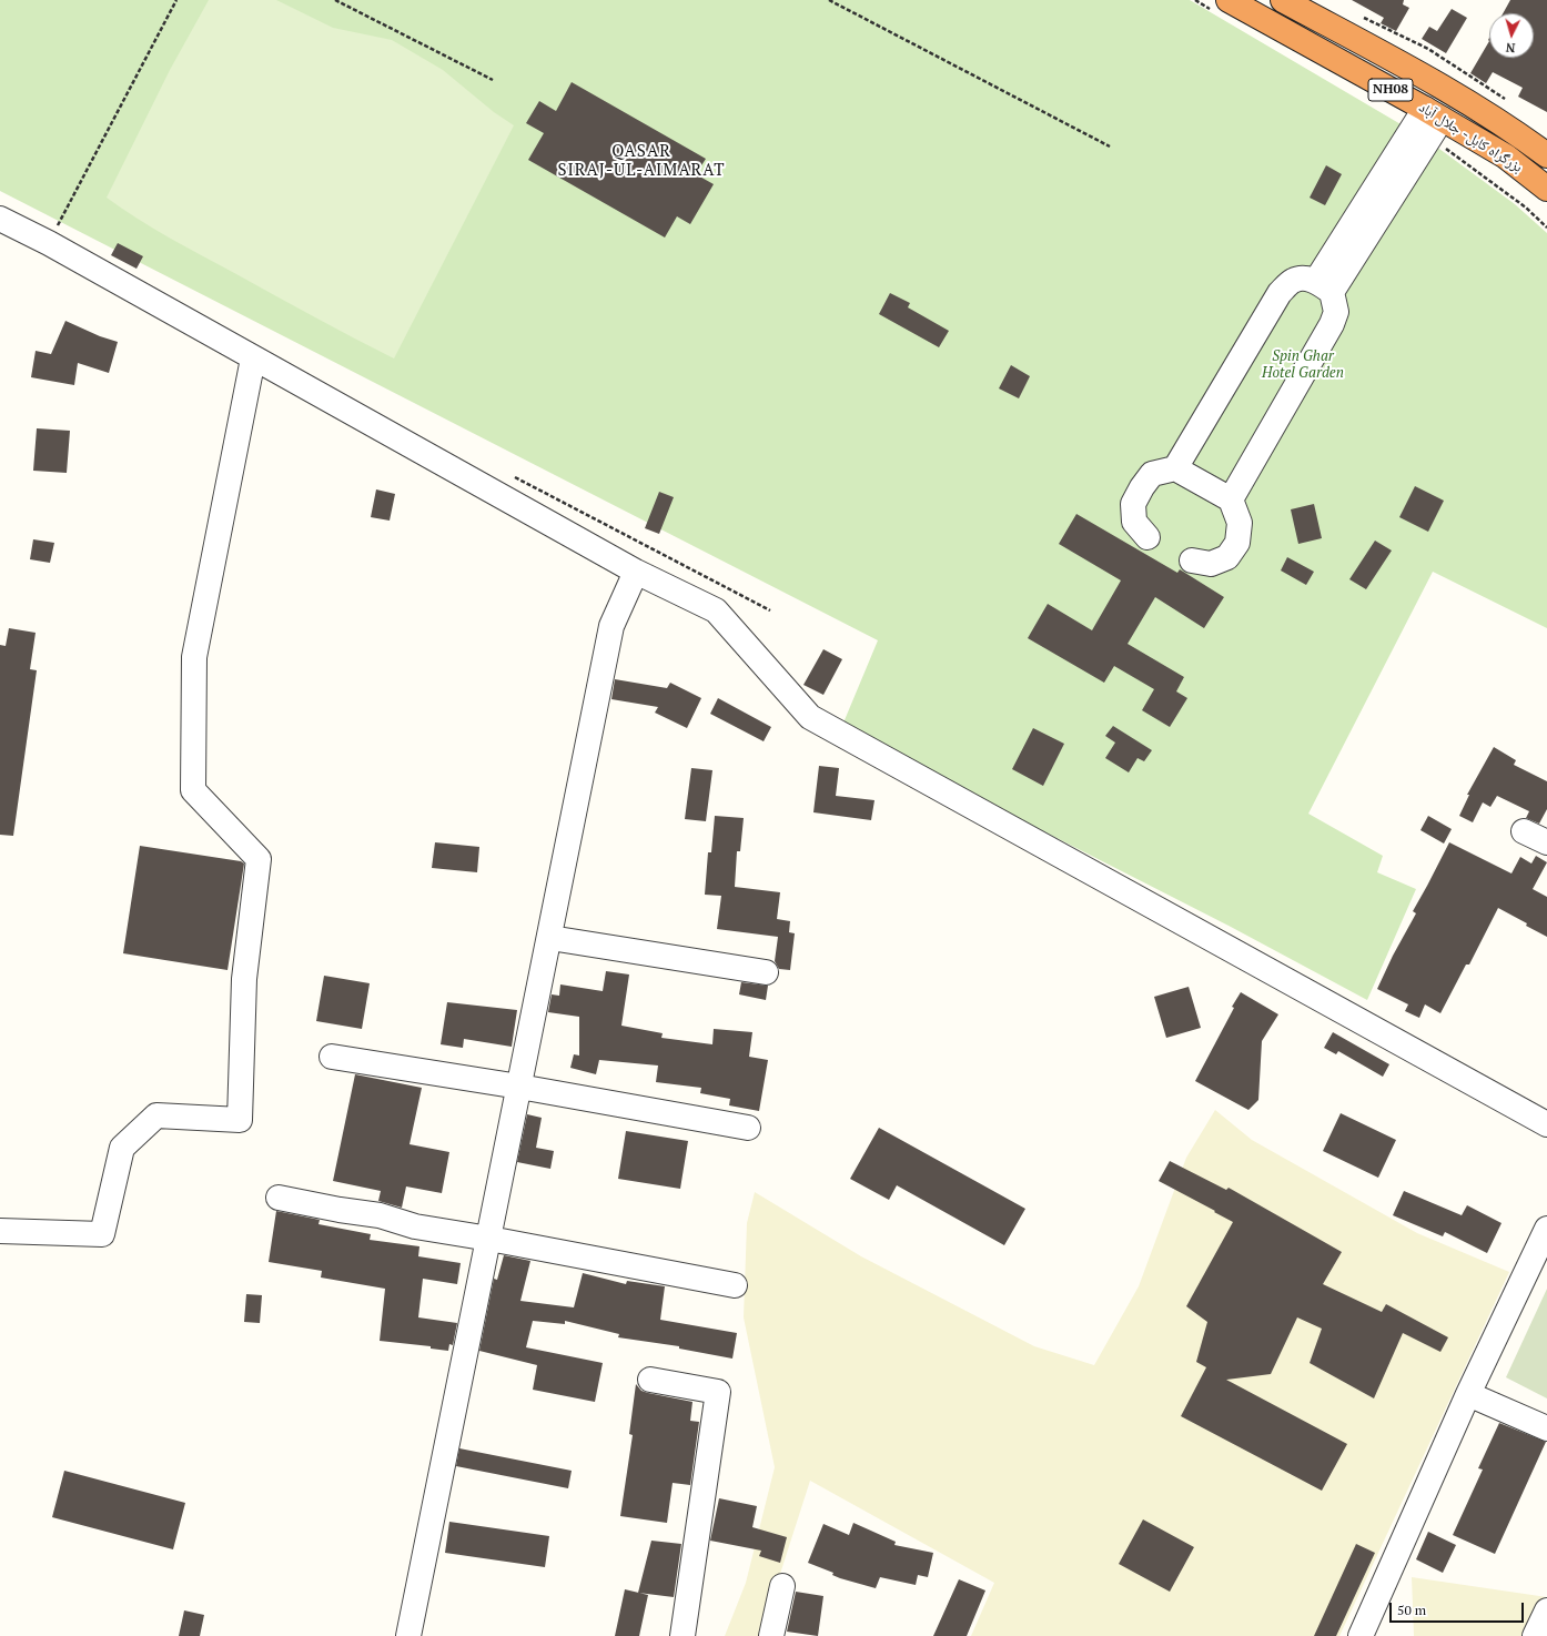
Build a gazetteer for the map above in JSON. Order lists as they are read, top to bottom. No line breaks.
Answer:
{"streets":{"highway":["NH08","بزرگراه کابل- جلال آباد"]},"districts":["QASAR SIRAJ-UL-AIMARAT"],"parks":["Spin Ghar Hotel Garden"],"scale_bar":"50 m","north":"bottom"}
